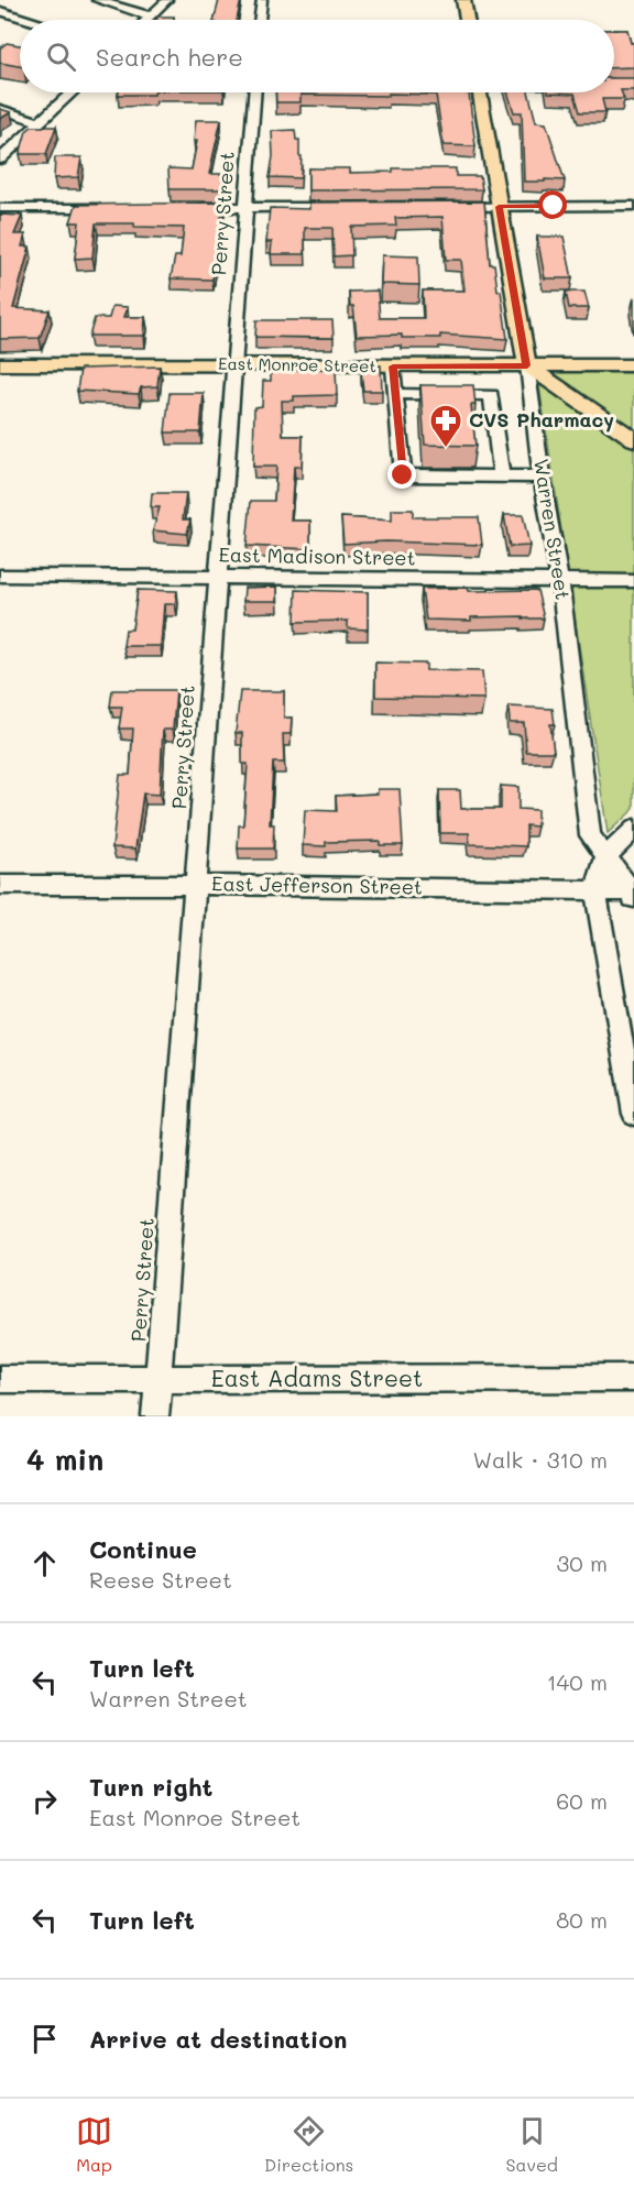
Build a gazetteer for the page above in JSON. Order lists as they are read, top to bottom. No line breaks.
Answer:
{"streets":{"main road":["East Monroe Street","Warren Street"],"street":["Perry Street","East Madison Street","East Jefferson Street","East Adams Street"]},"crossings":[["Perry Street","East Monroe Street"],["Perry Street","East Madison Street"],["Perry Street","East Jefferson Street"],["Perry Street","East Adams Street"],["East Monroe Street","Warren Street"],["Warren Street","East Madison Street"],["Warren Street","East Jefferson Street"]],"places":{"pharmacy":["CVS Pharmacy"]},"page":{"search":"Search here","heading":["4 min","Walk · 310 m"],"list":[["Continue","Reese Street","30 m"],["Turn left","Warren Street","140 m"],["Turn right","East Monroe Street","60 m"],["Turn left","80 m"],"Arrive at destination"],"nav":["Map","Directions","Saved"]}}
